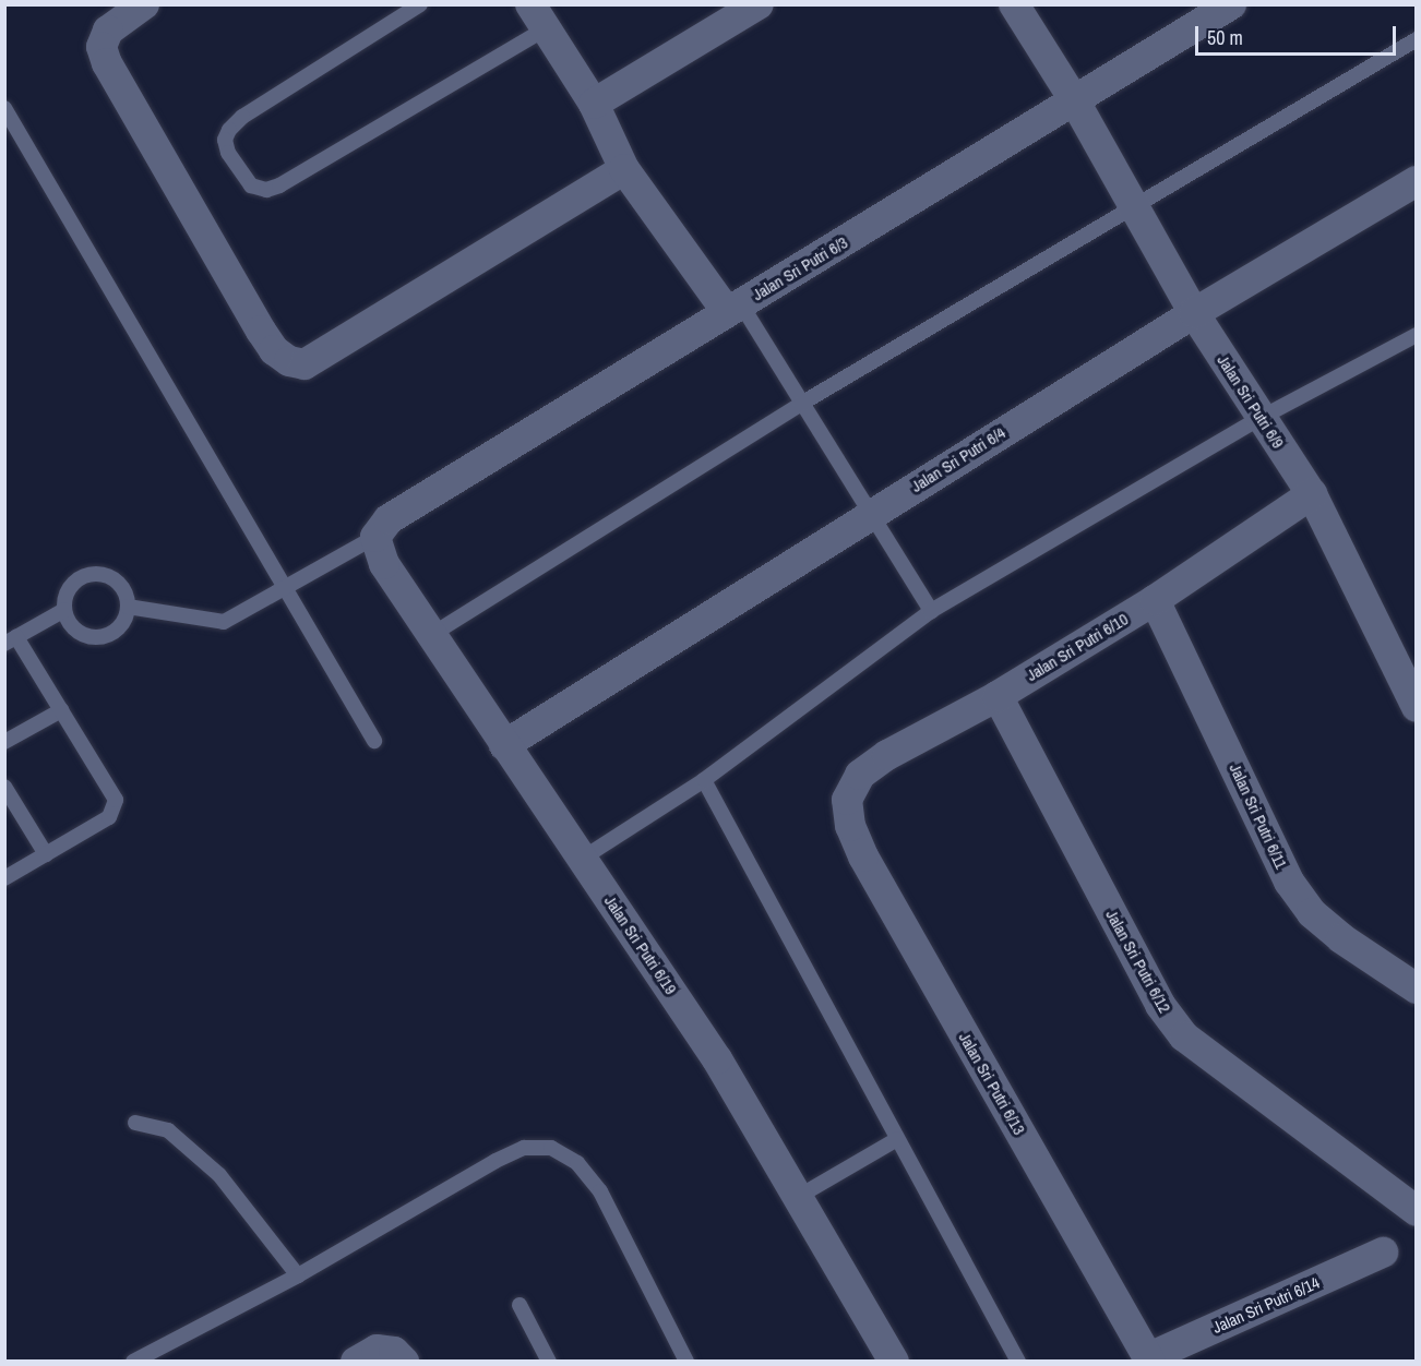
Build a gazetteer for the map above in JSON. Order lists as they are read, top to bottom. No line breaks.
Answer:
{"streets":{"street":["Jalan Sri Putri 6/3","Jalan Sri Putri 6/9","Jalan Sri Putri 6/4","Jalan Sri Putri 6/10","Jalan Sri Putri 6/11","Jalan Sri Putri 6/19","Jalan Sri Putri 6/12","Jalan Sri Putri 6/13","Jalan Sri Putri 6/14"]},"crossings":[["Jalan Sri Putri 6/3","Jalan Sri Putri 6/9"],["Jalan Sri Putri 6/3","Jalan Sri Putri 6/19"],["Jalan Sri Putri 6/9","Jalan Sri Putri 6/4"],["Jalan Sri Putri 6/9","Jalan Sri Putri 6/10"],["Jalan Sri Putri 6/4","Jalan Sri Putri 6/19"],["Jalan Sri Putri 6/10","Jalan Sri Putri 6/11"],["Jalan Sri Putri 6/10","Jalan Sri Putri 6/12"],["Jalan Sri Putri 6/10","Jalan Sri Putri 6/13"],["Jalan Sri Putri 6/13","Jalan Sri Putri 6/14"]],"scale_bar":"50 m"}
